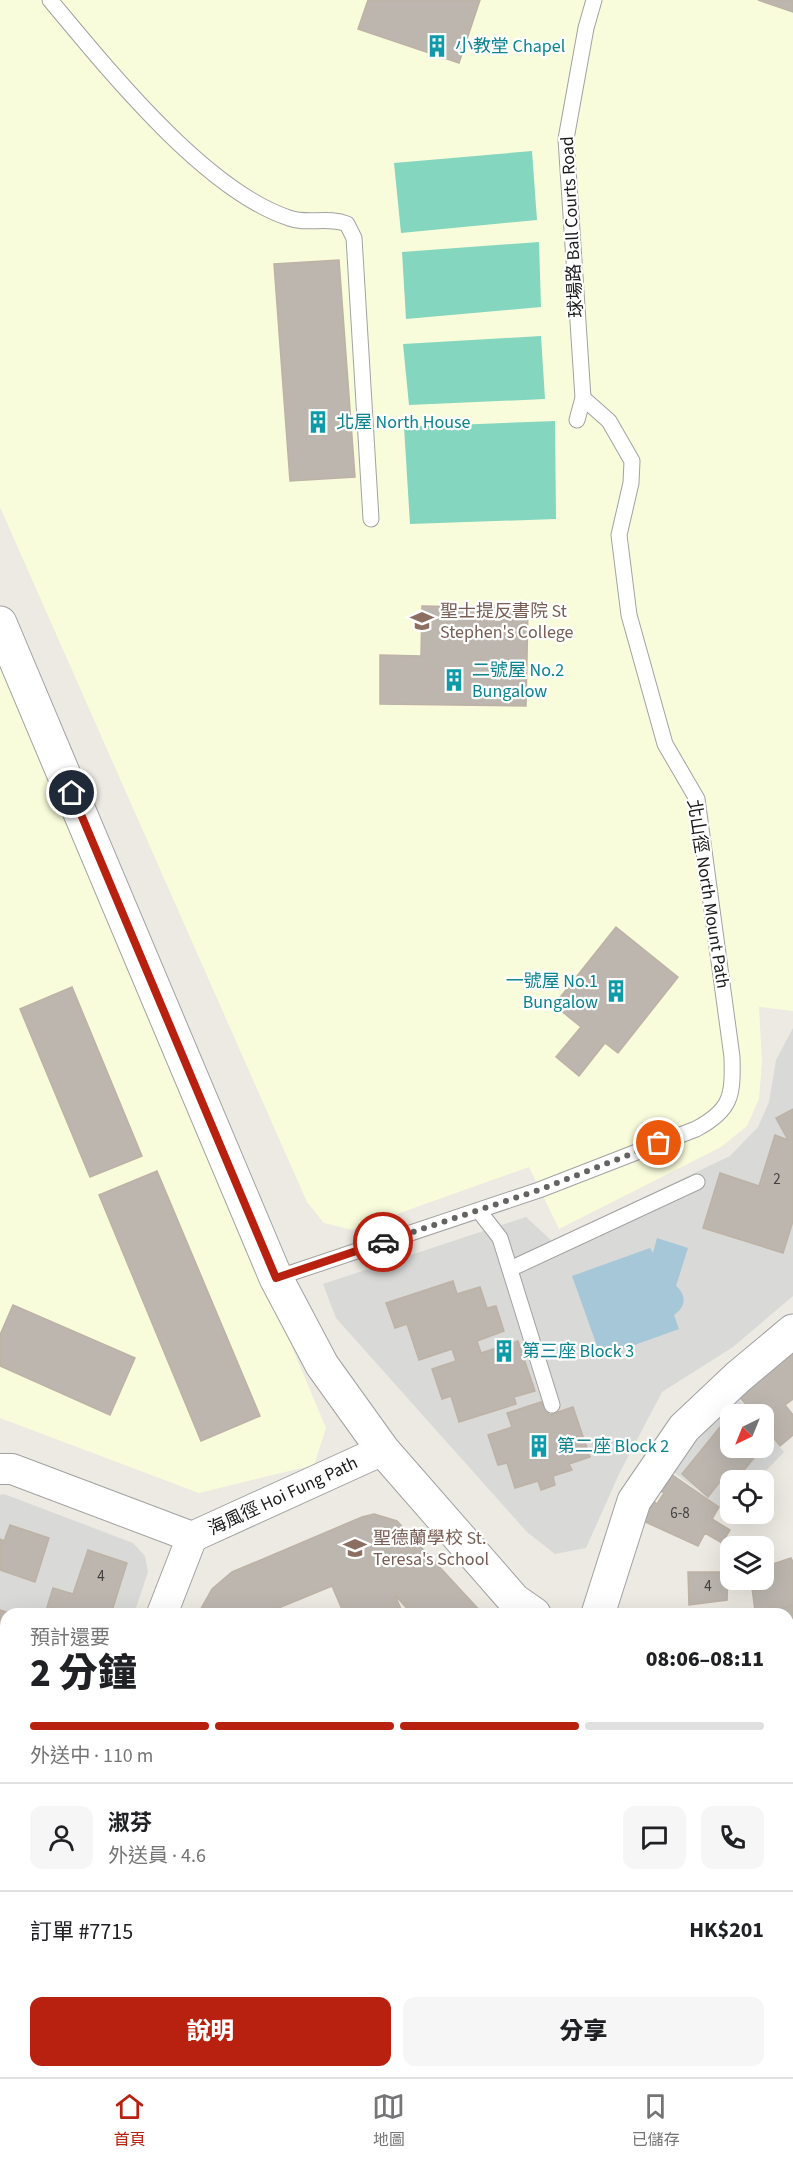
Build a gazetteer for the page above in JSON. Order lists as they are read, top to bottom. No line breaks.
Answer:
{"streets":{"street":["海風徑 Hoi Fung Path"],"lane":["球場路 Ball Courts Road","北山徑 North Mount Path"]},"crossings":[["球場路 Ball Courts Road","北山徑 North Mount Path"]],"places":{"building":["小教堂 Chapel","北屋 North House","二號屋 No.2 Bungalow","一號屋 No.1 Bungalow","第三座 Block 3","第二座 Block 2"],"school or university":["聖士提反書院 St Stephen's College","聖德蘭學校 St. Teresa's School"]},"house_numbers":["2","6-8","4","4"],"north":"bottom left","page":{"heading":["2 分鐘","預計還要","08:06–08:11"],"panel":["淑芬","外送員 · 4.6","訂單 #7715","HK$201"],"bar":"外送中 · 110 m","buttons":["說明","分享"],"tabs":["首頁","地圖","已儲存"]}}
